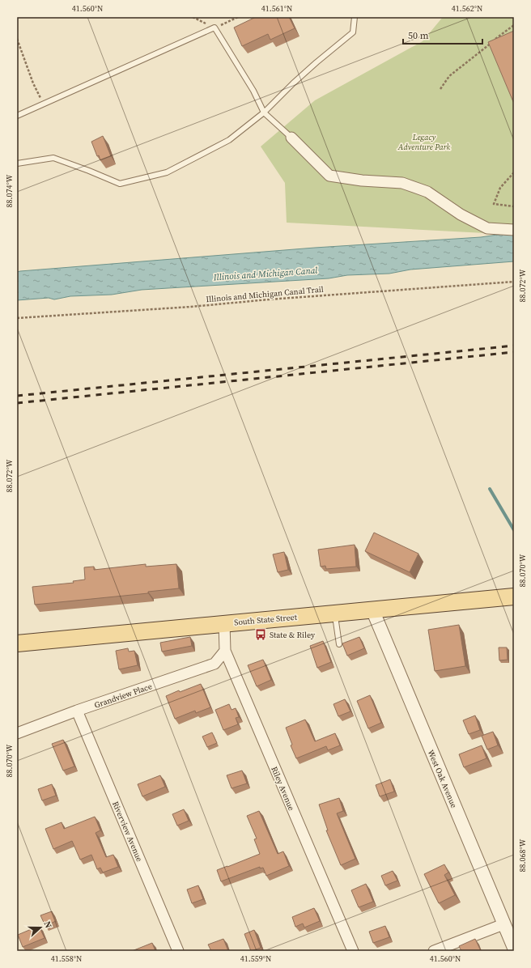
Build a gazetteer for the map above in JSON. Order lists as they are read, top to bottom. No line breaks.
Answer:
{"streets":{"main road":["South State Street"],"street":["Grandview Place","West Oak Avenue","Riley Avenue","Riverview Avenue"],"path":["Illinois and Michigan Canal Trail"]},"crossings":[["South State Street","West Oak Avenue"],["South State Street","Riley Avenue"],["Grandview Place","Riley Avenue"],["Grandview Place","Riverview Avenue"]],"water":["Illinois and Michigan Canal"],"parks":["Legacy Adventure Park"],"places":{"bus stop":["State & Riley"]},"scale_bar":"50 m","north":"right","coordinates":["41.560°N","41.561°N","41.562°N","88.074°W","88.072°W","88.070°W","88.068°W","41.558°N","41.559°N"]}
